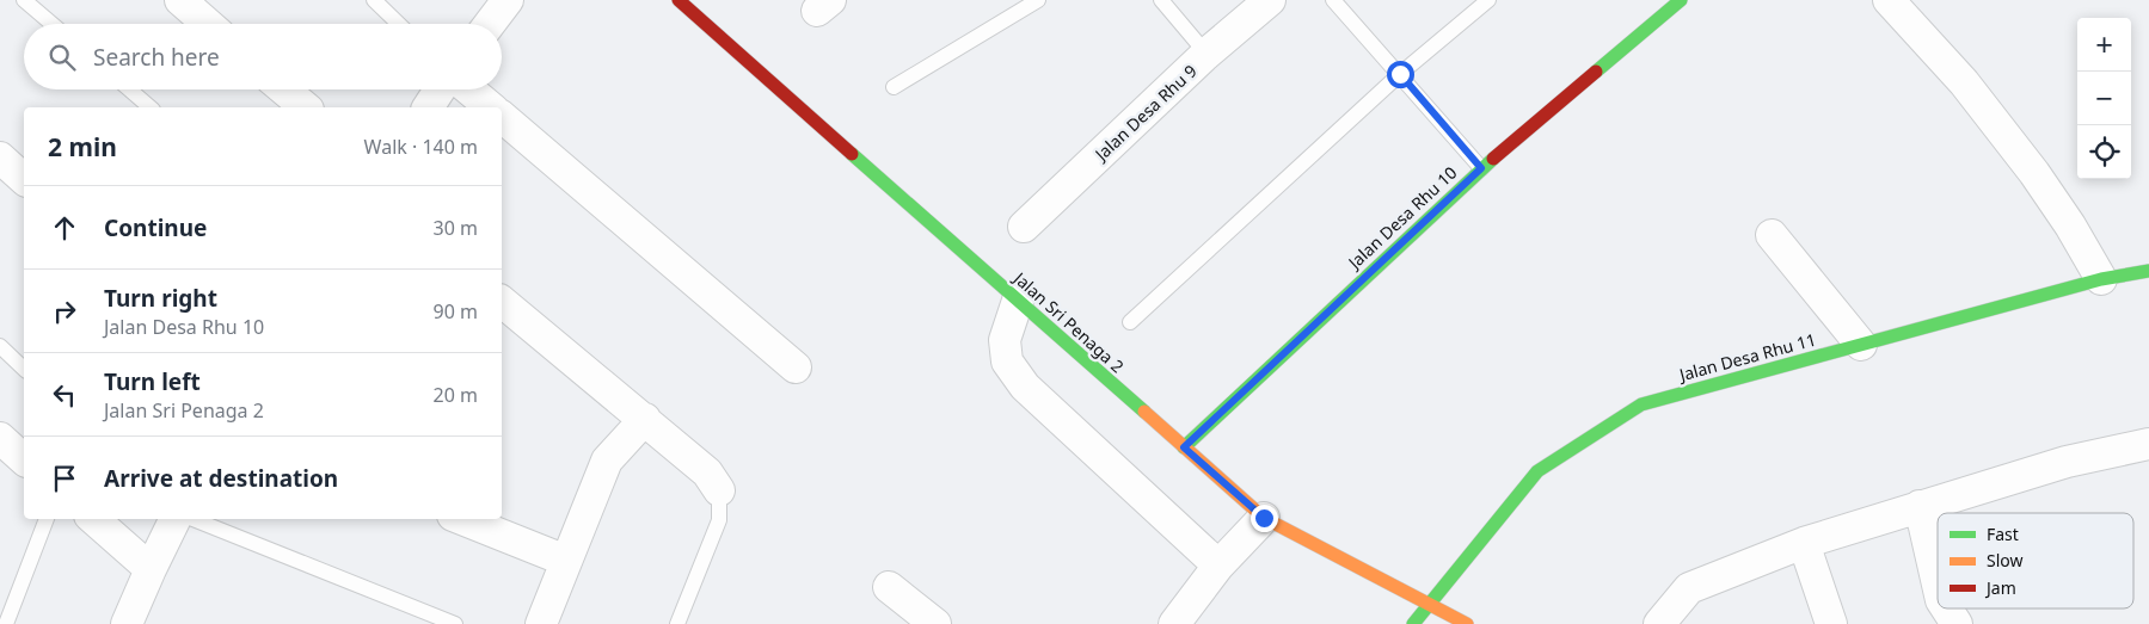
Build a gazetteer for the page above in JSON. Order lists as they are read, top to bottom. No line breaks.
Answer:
{"streets":{"street":["Jalan Desa Rhu 9","Jalan Desa Rhu 10","Jalan Sri Penaga 2","Jalan Desa Rhu 11"]},"crossings":[["Jalan Desa Rhu 10","Jalan Sri Penaga 2"],["Jalan Sri Penaga 2","Jalan Desa Rhu 11"]],"legend":["Fast","Slow","Jam"],"page":{"map_buttons":["+","−"],"search":"Search here","heading":["2 min","Walk · 140 m"],"list":[["Continue","30 m"],["Turn right","Jalan Desa Rhu 10","90 m"],["Turn left","Jalan Sri Penaga 2","20 m"],"Arrive at destination"]}}
